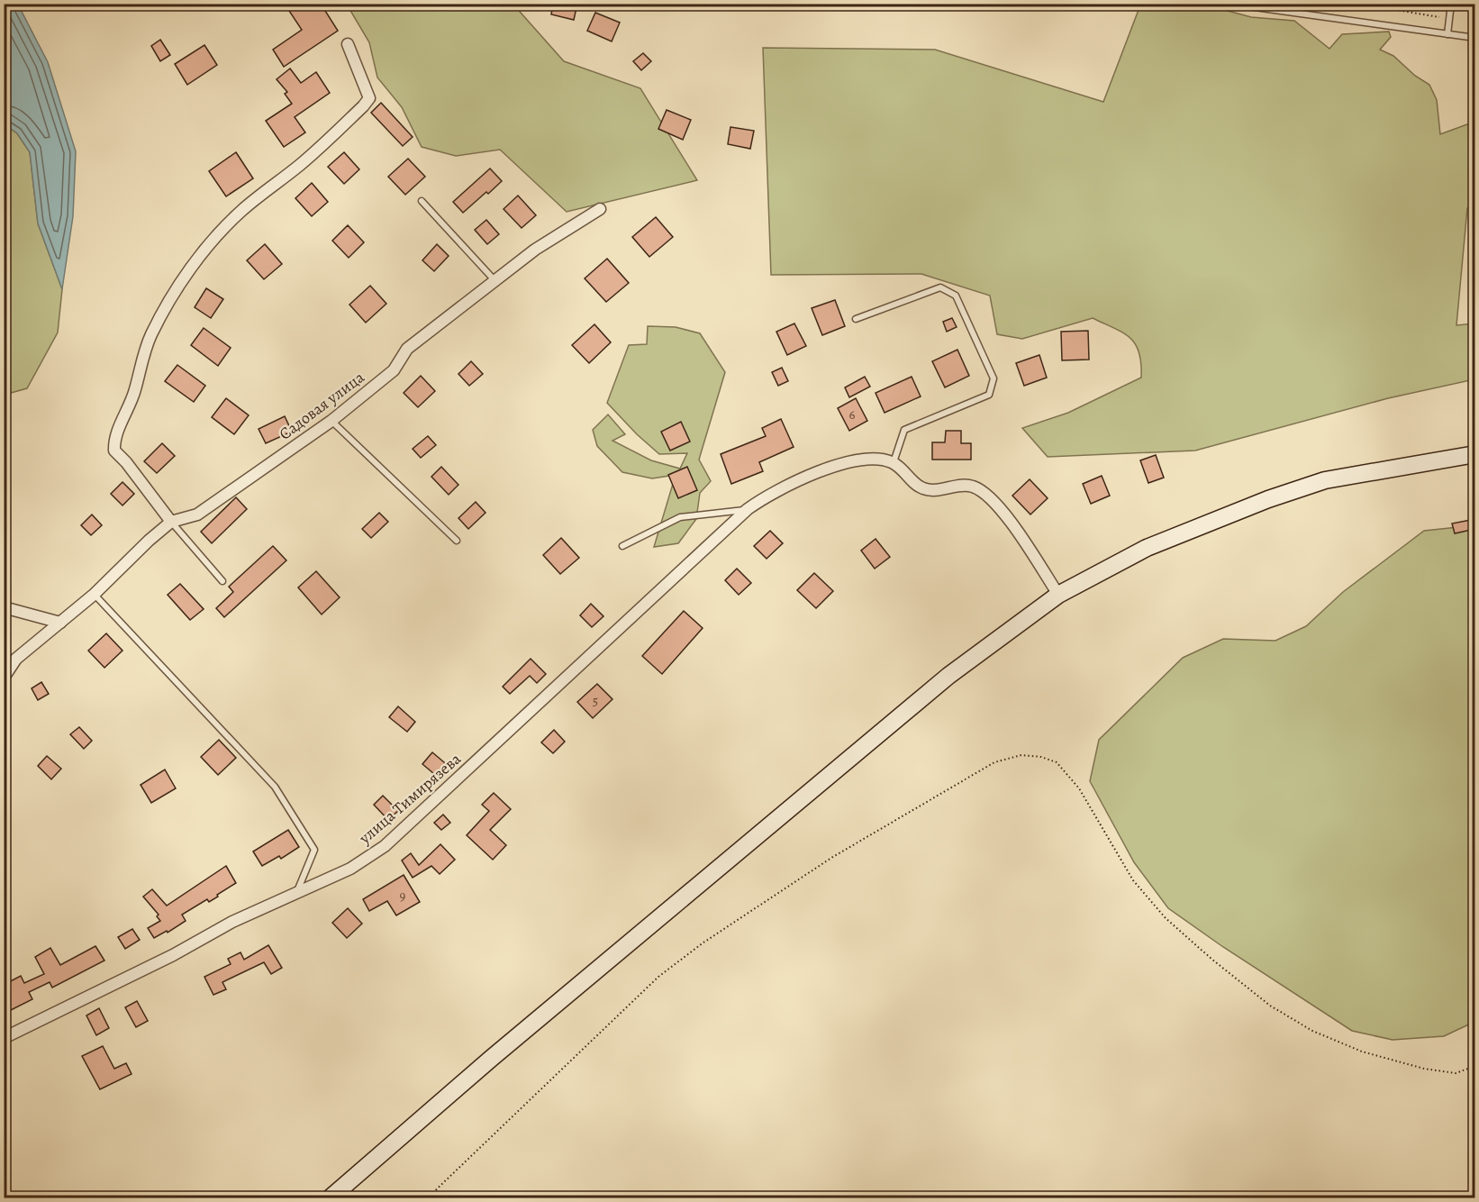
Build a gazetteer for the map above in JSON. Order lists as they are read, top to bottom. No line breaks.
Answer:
{"streets":{"street":["Садовая улица","улица Тимирязева"]},"house_numbers":["6","5","9"]}
